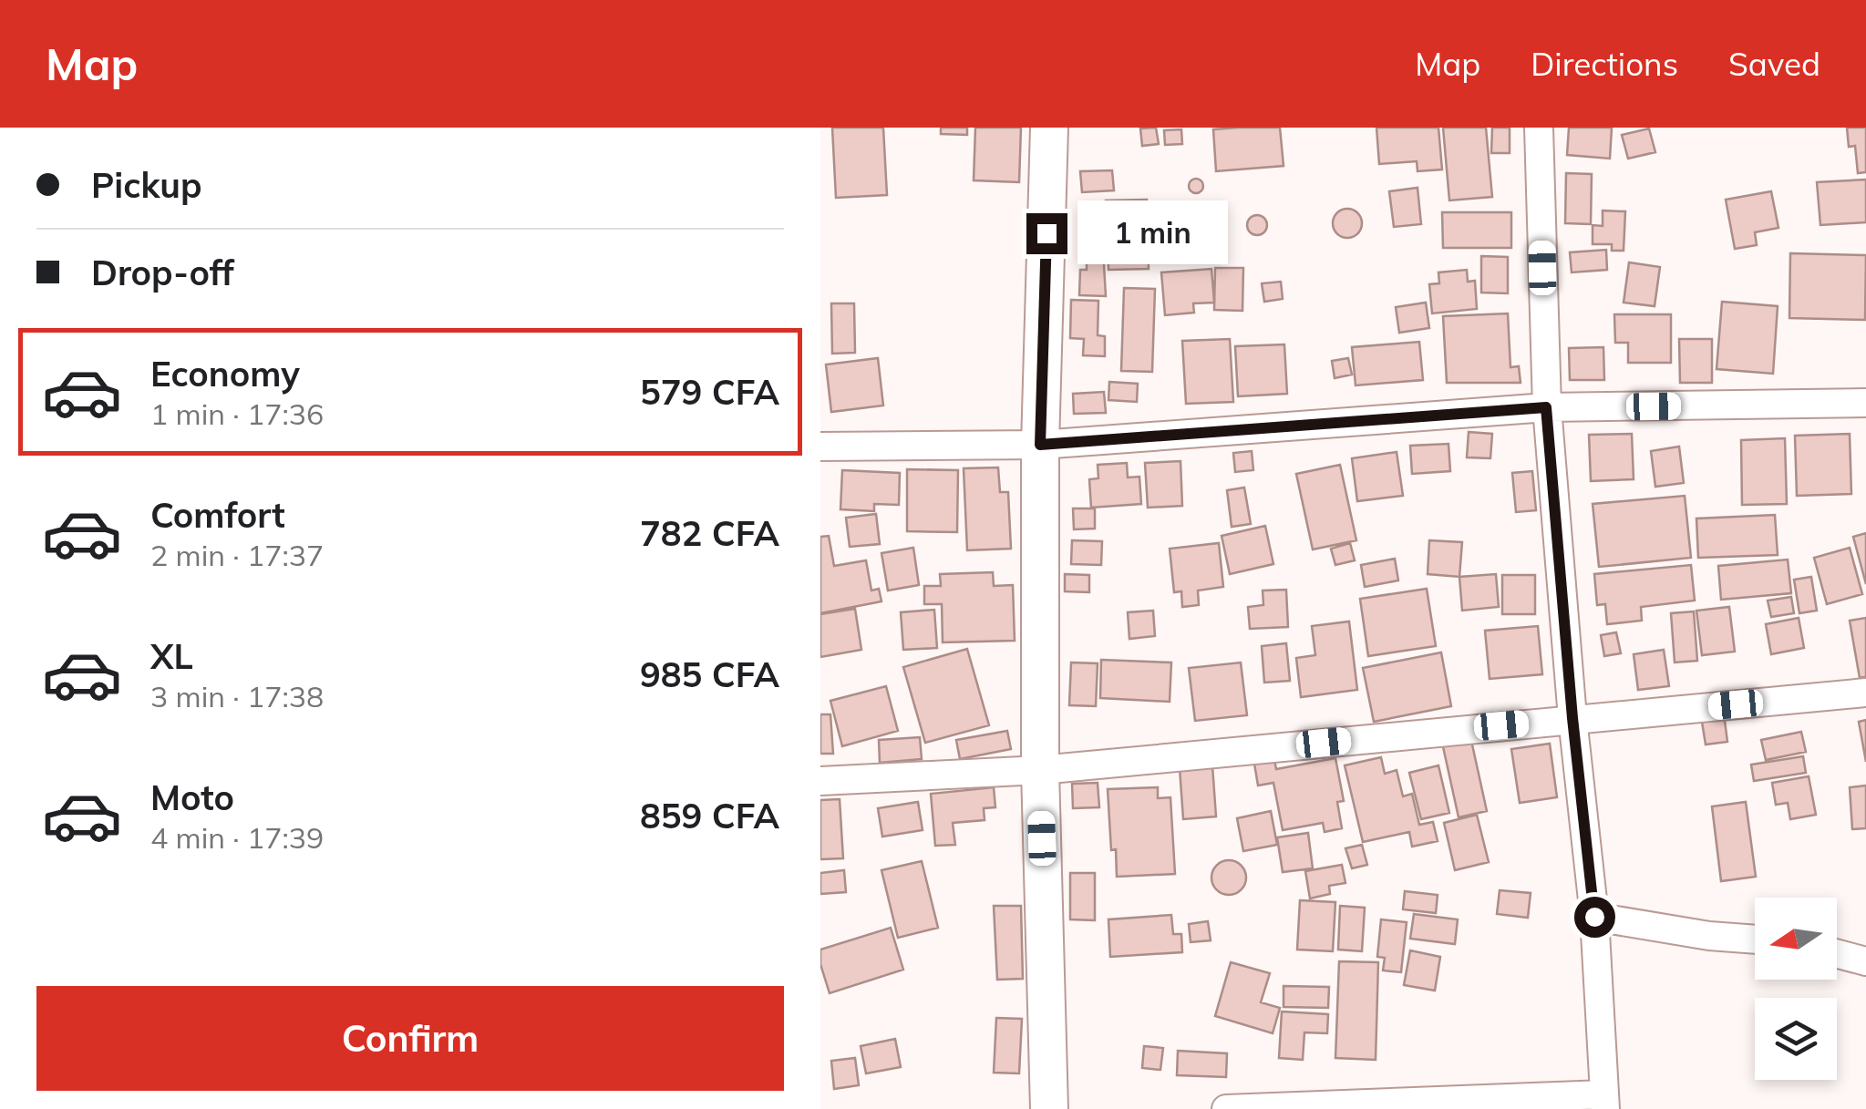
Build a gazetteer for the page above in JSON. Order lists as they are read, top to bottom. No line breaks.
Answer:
{"north":"left","page":{"header":"Map","nav":["Map","Directions","Saved"],"banner":["Pickup","Drop-off"],"bubble":"1 min","list":[{"name":"Economy","note":"1 min · 17:36","value":"579 CFA"},{"name":"Comfort","note":"2 min · 17:37","value":"782 CFA"},{"name":"XL","note":"3 min · 17:38","value":"985 CFA"},{"name":"Moto","note":"4 min · 17:39","value":"859 CFA"}],"buttons":"Confirm"}}
